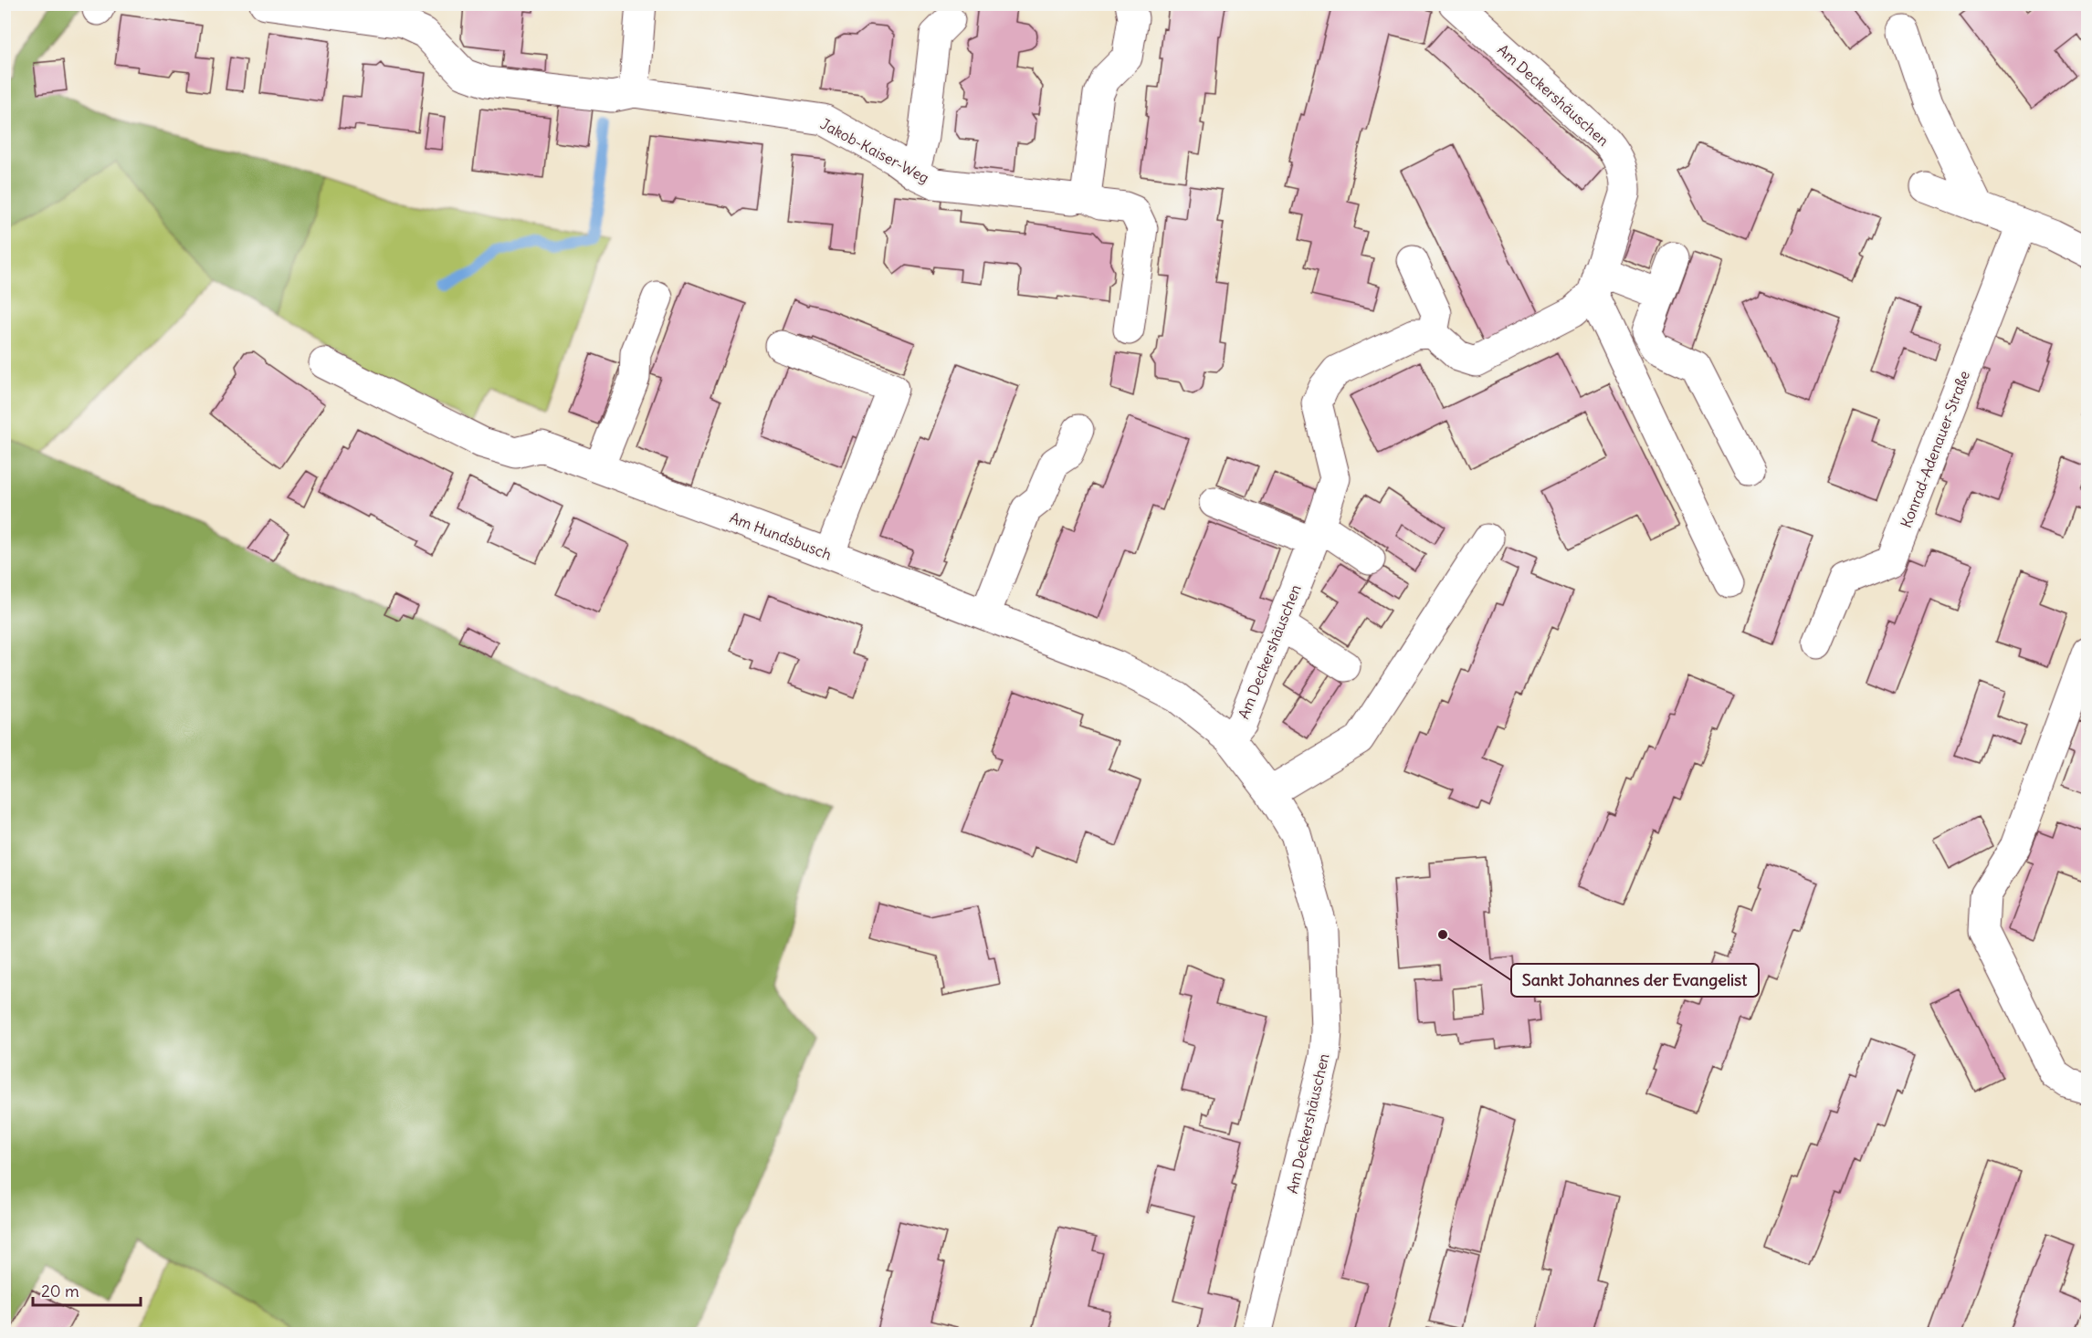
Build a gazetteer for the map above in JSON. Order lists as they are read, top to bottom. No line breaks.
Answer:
{"streets":{"street":["Am Deckershäuschen","Jakob-Kaiser-Weg","Konrad-Adenauer-Straße","Am Hundsbusch"]},"crossings":[["Am Deckershäuschen","Am Hundsbusch"]],"places":["Sankt Johannes der Evangelist"],"scale_bar":"20 m"}
